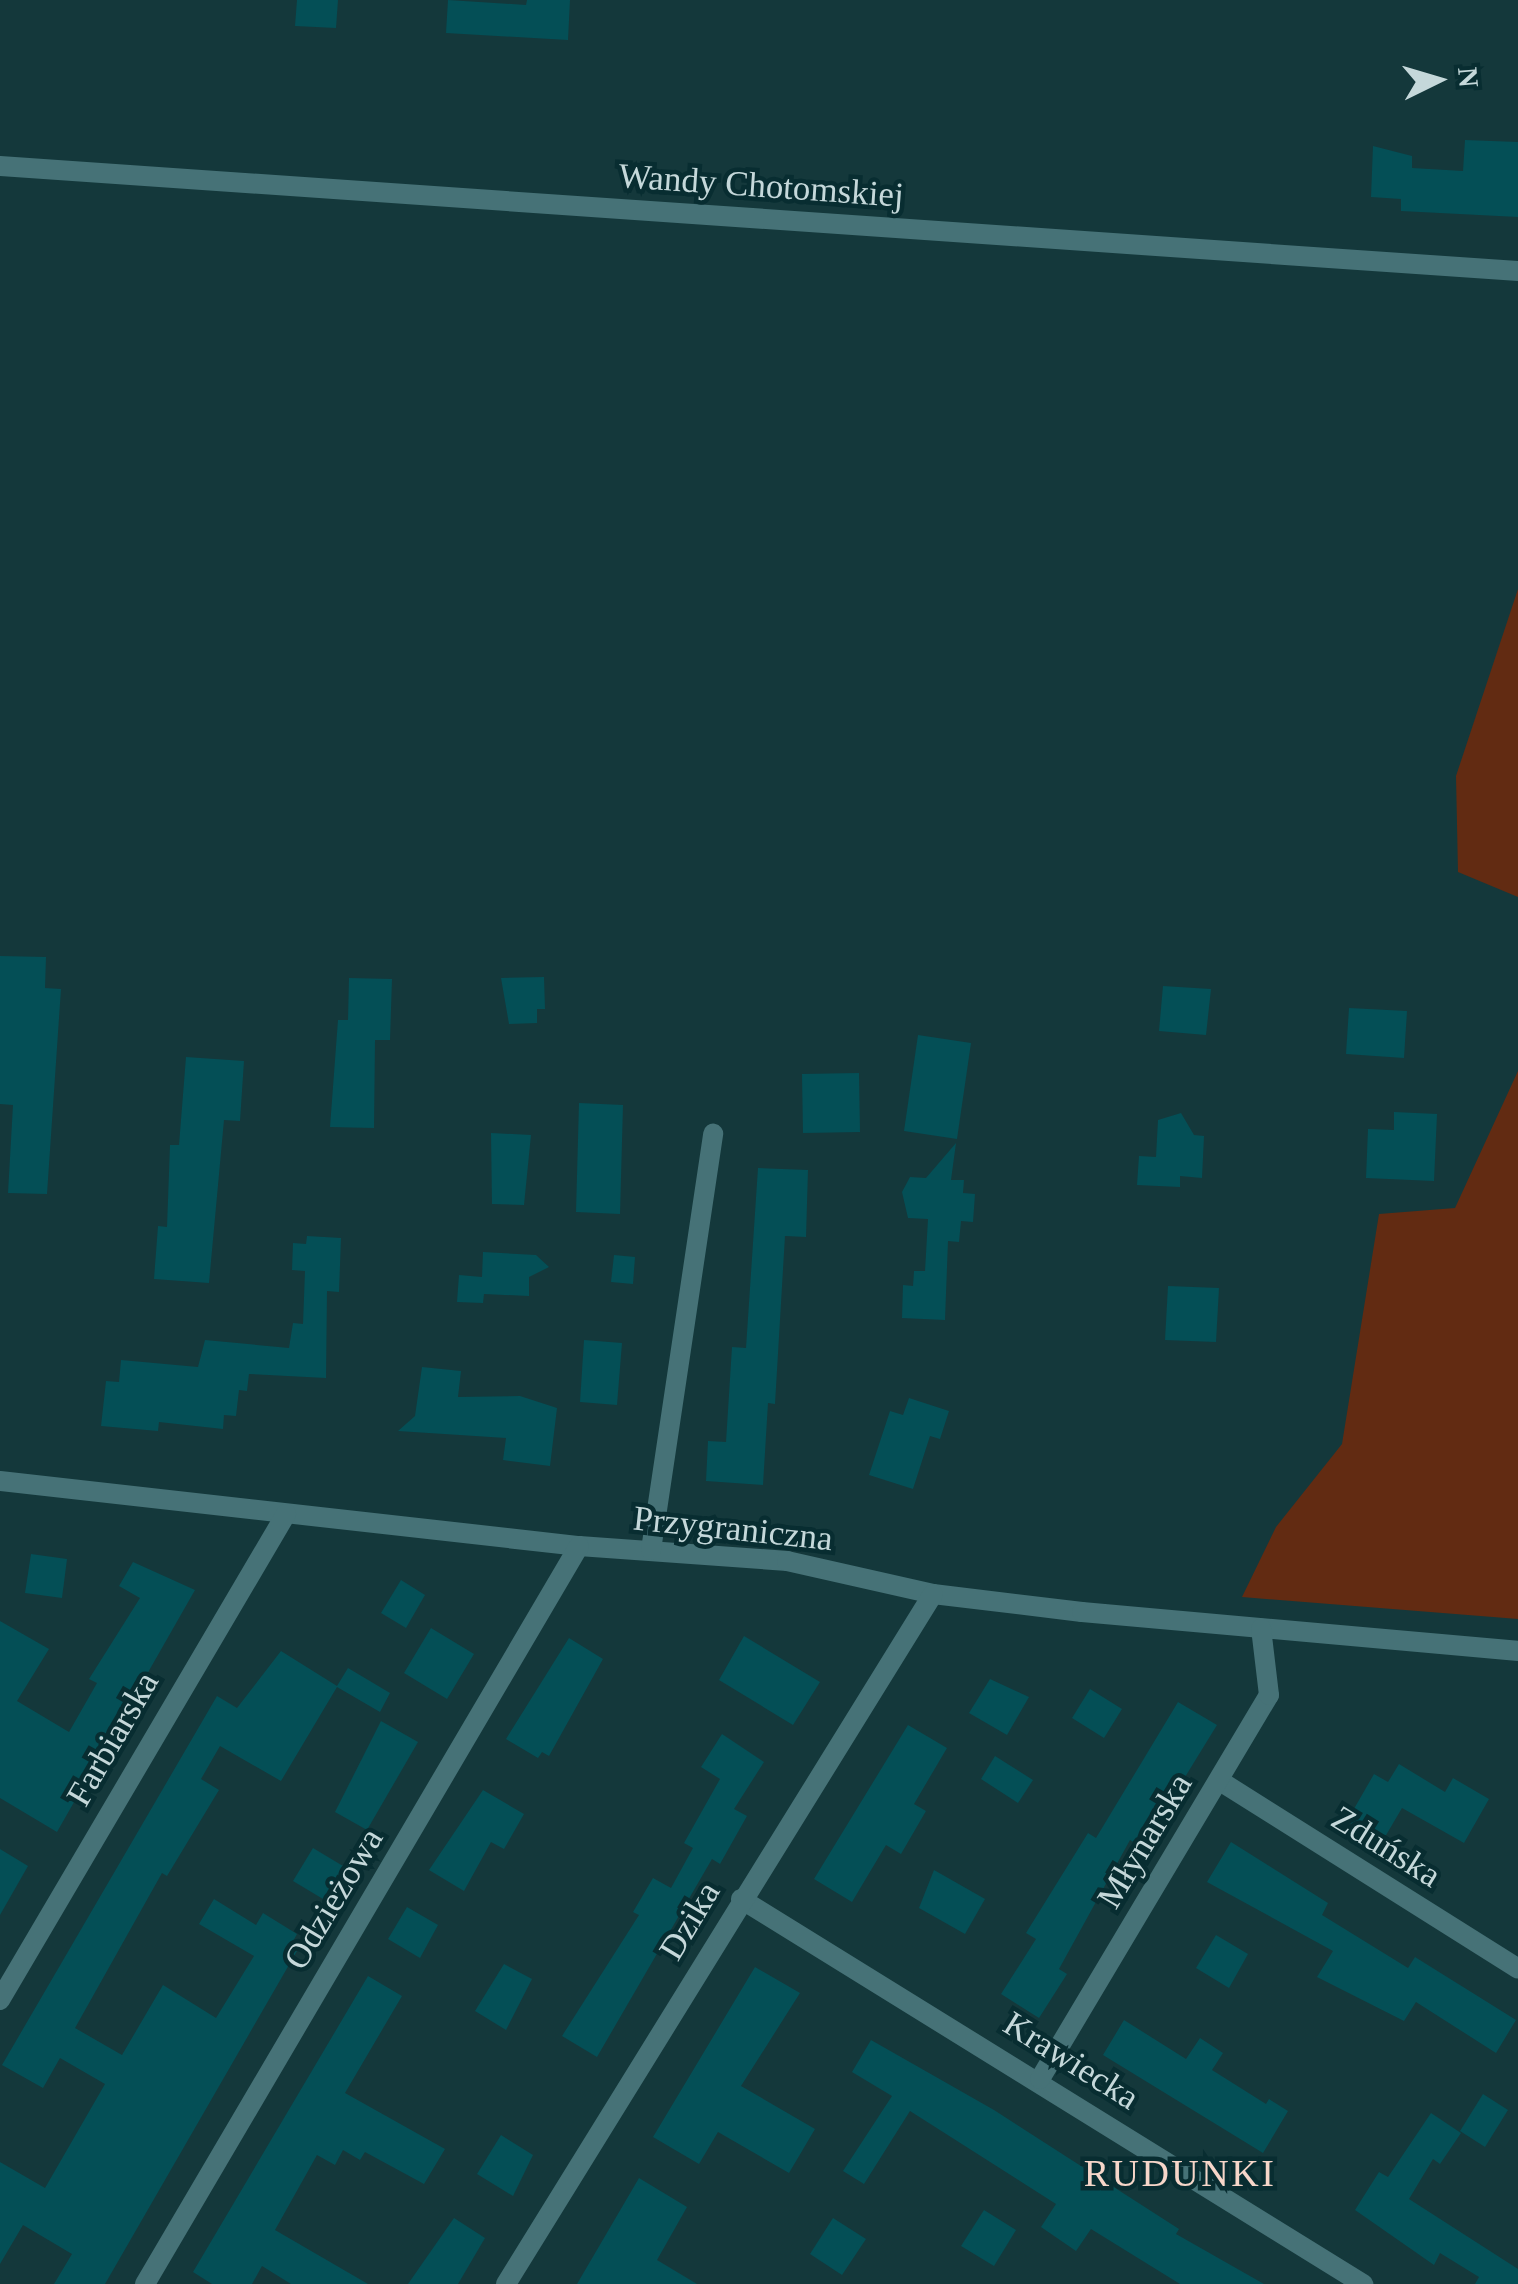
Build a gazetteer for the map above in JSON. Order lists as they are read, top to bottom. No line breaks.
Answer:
{"streets":{"street":["Wandy Chotomskiej","Przygraniczna","Farbiarska","Młynarska","Zduńska","Odzieżowa","Dzika","Krawiecka"]},"crossings":[["Przygraniczna","Farbiarska"],["Przygraniczna","Młynarska"],["Przygraniczna","Odzieżowa"],["Przygraniczna","Dzika"],["Młynarska","Zduńska"],["Młynarska","Krawiecka"],["Dzika","Krawiecka"]],"districts":["RUDUNKI"],"north":"right"}
